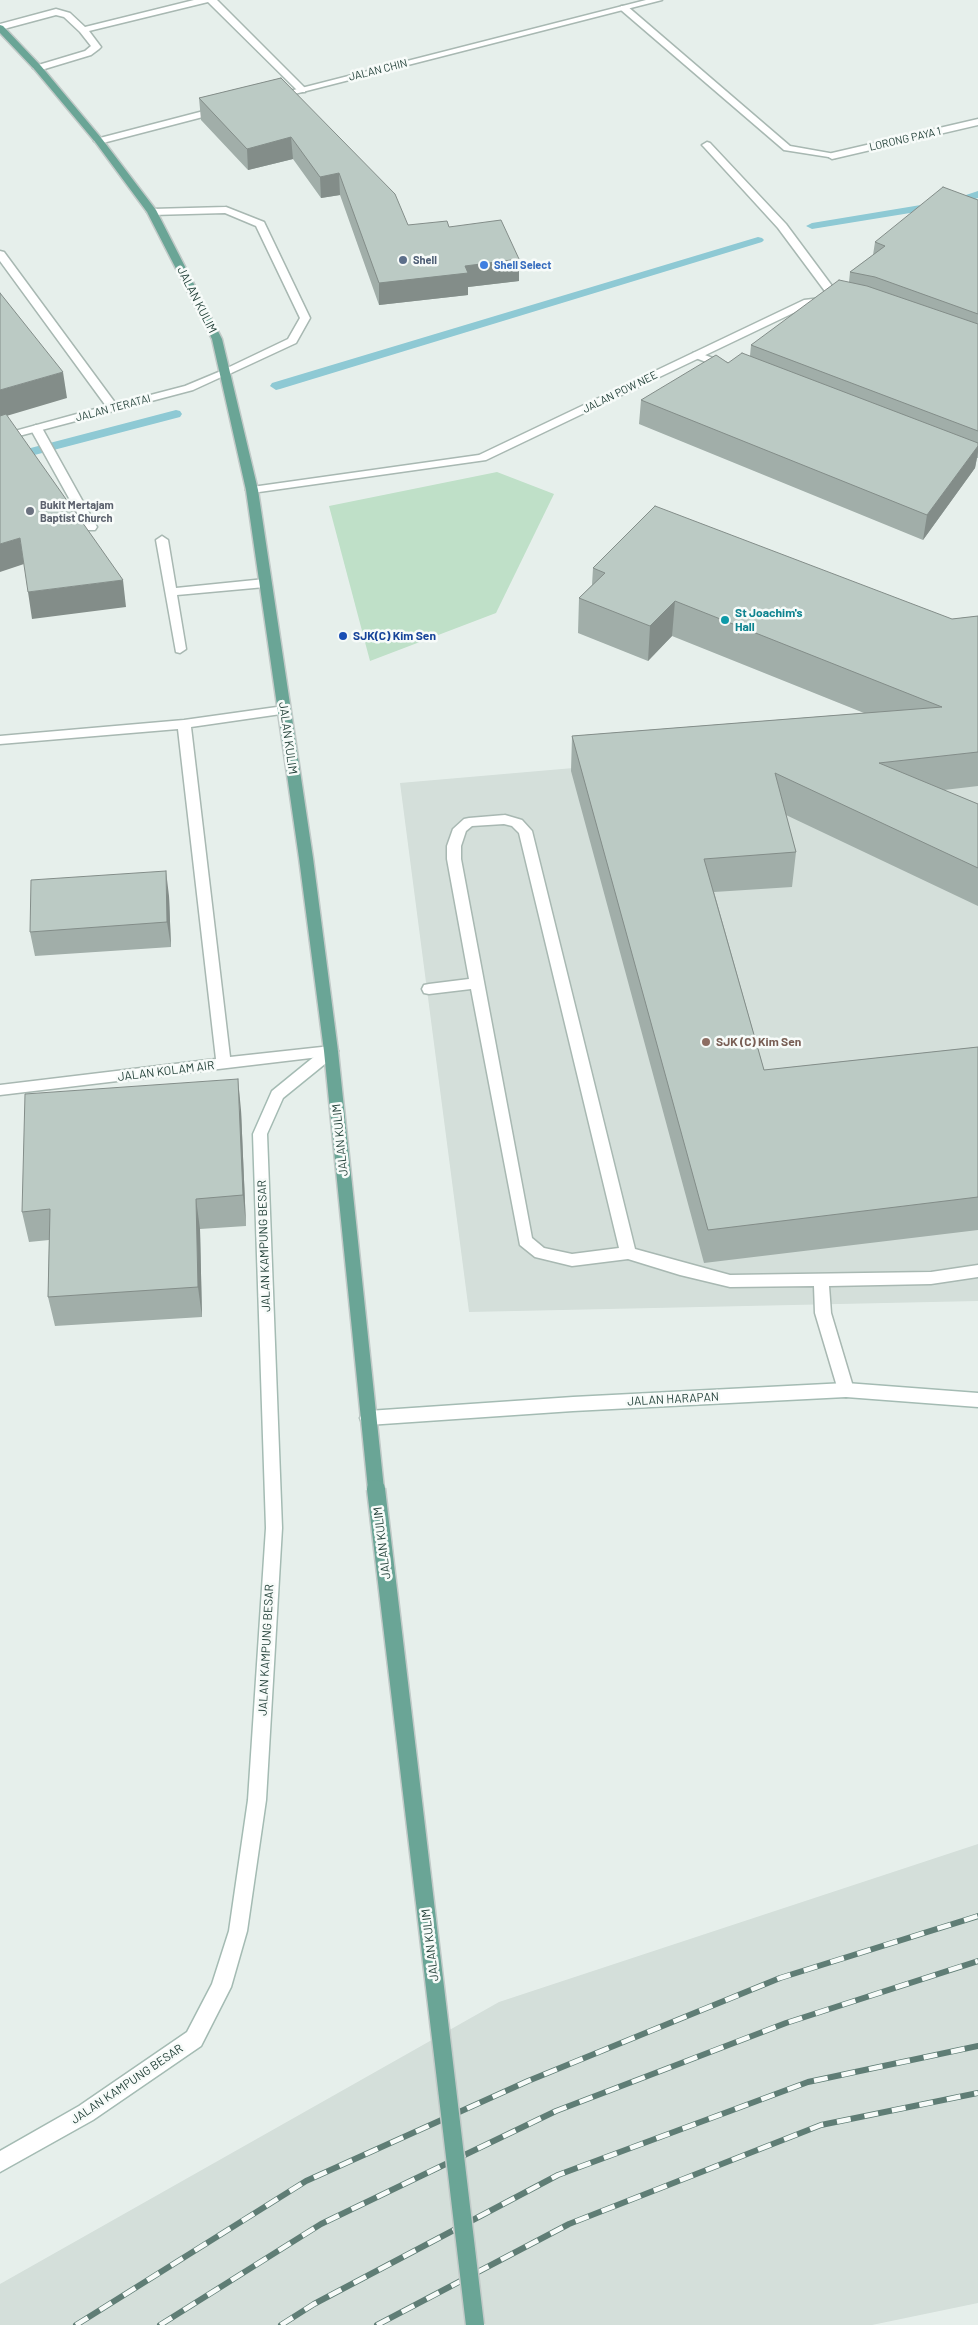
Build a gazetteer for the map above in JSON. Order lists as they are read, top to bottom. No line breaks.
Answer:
{"streets":{"main road":["JALAN KULIM"],"street":["JALAN CHIN","LORONG PAYA 1","JALAN POW NEE","JALAN TERATAI","JALAN KOLAM AIR","JALAN KAMPUNG BESAR","JALAN HARAPAN"]},"crossings":[["JALAN CHIN","LORONG PAYA 1"],["JALAN KULIM","JALAN POW NEE"],["JALAN KULIM","JALAN TERATAI"],["JALAN KULIM","JALAN KOLAM AIR"],["JALAN KULIM","JALAN KAMPUNG BESAR"],["JALAN KULIM","JALAN HARAPAN"],["JALAN KOLAM AIR","JALAN KAMPUNG BESAR"]],"places":["Shell","Shell Select","Bukit Mertajam Baptist Church","St Joachim's Hall","SJK(C) Kim Sen","SJK (C) Kim Sen"]}
